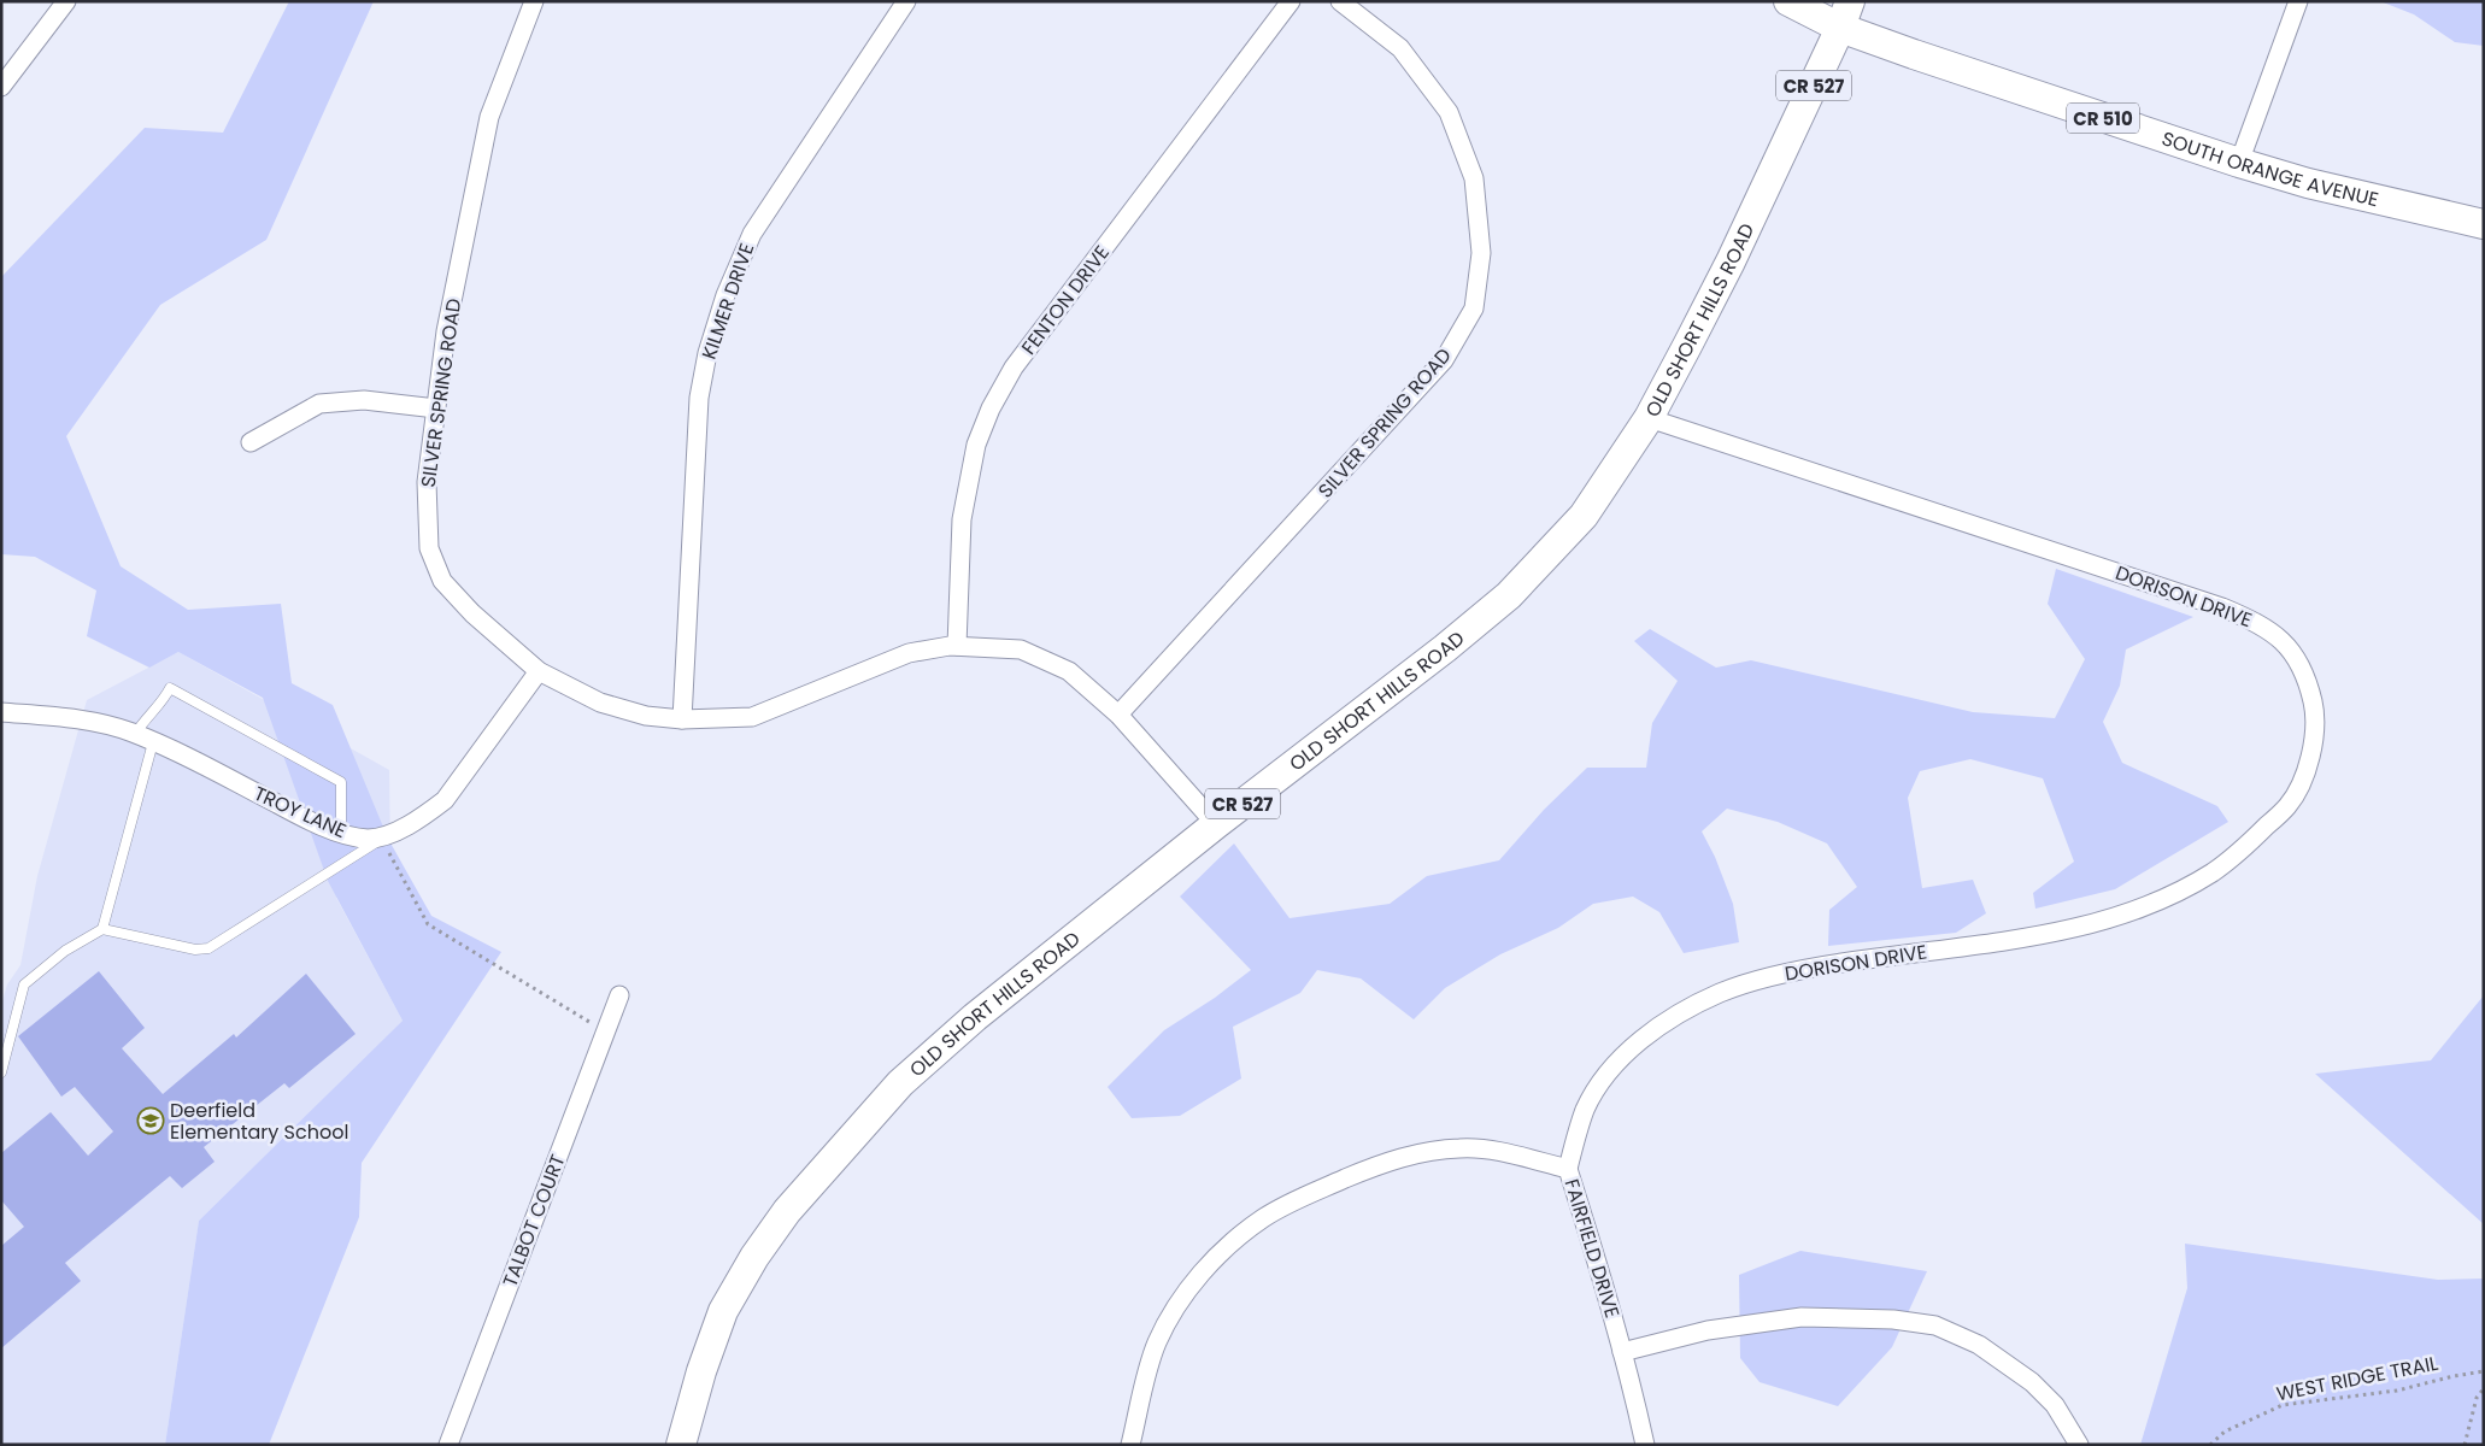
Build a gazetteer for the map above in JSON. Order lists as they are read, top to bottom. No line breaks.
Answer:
{"streets":{"main road":["CR 527","CR 510","SOUTH ORANGE AVENUE","OLD SHORT HILLS ROAD"],"street":["FENTON DRIVE","KILMER DRIVE","SILVER SPRING ROAD","DORISON DRIVE","TROY LANE","TALBOT COURT","FAIRFIELD DRIVE"],"path":["WEST RIDGE TRAIL"]},"crossings":[["SOUTH ORANGE AVENUE","OLD SHORT HILLS ROAD"],["FENTON DRIVE","SILVER SPRING ROAD"],["KILMER DRIVE","SILVER SPRING ROAD"],["OLD SHORT HILLS ROAD","SILVER SPRING ROAD"],["OLD SHORT HILLS ROAD","DORISON DRIVE"],["SILVER SPRING ROAD","TROY LANE"],["DORISON DRIVE","FAIRFIELD DRIVE"]],"places":{"school or university":["Deerfield Elementary School"]}}
